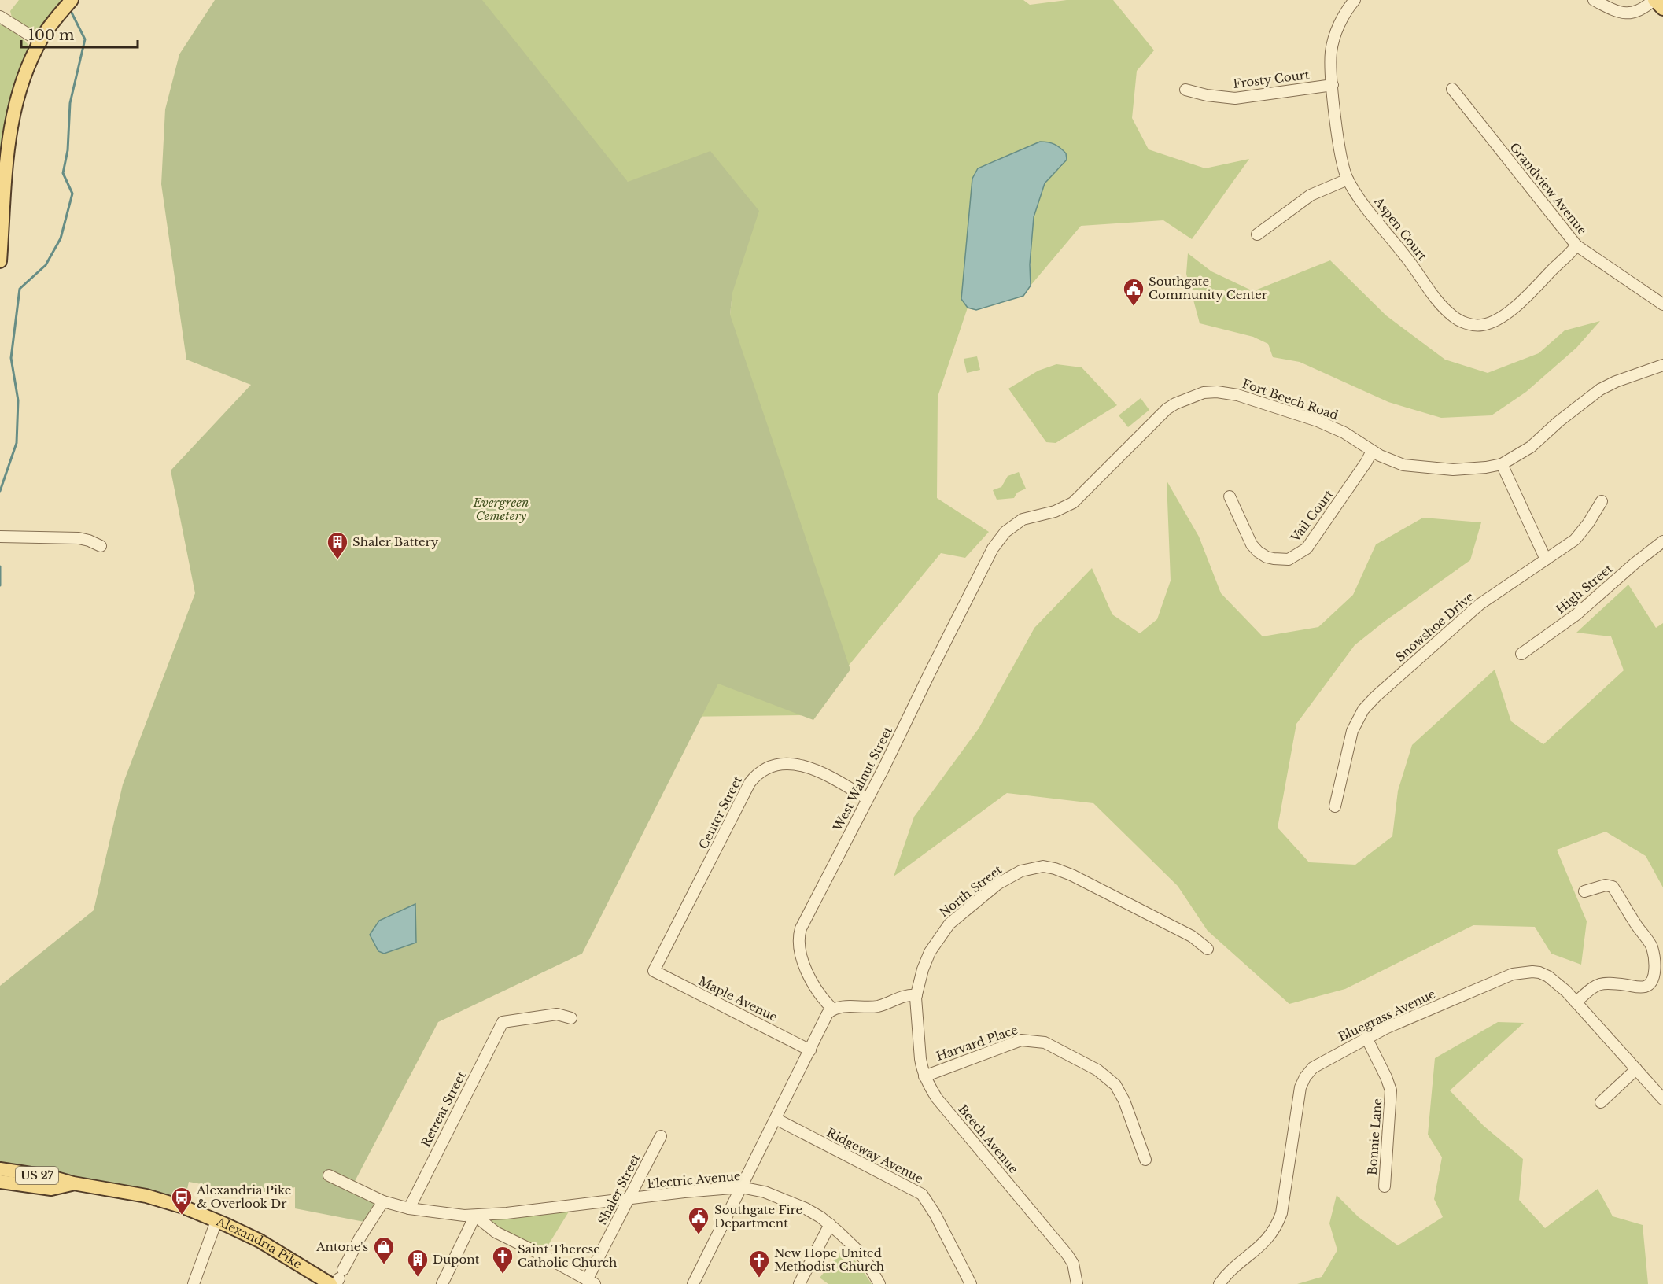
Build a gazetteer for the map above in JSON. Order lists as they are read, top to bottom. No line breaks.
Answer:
{"streets":{"main road":["US 27","Alexandria Pike"],"street":["Frosty Court","Grandview Avenue","Aspen Court","Fort Beech Road","Vail Court","High Street","Snowshoe Drive","West Walnut Street","Center Street","North Street","Maple Avenue","Bluegrass Avenue","Harvard Place","Retreat Street","Bonnie Lane","Beech Avenue","Ridgeway Avenue","Electric Avenue","Shaler Street"]},"crossings":[["Frosty Court","Aspen Court"],["Grandview Avenue","Aspen Court"],["Fort Beech Road","Vail Court"],["Fort Beech Road","West Walnut Street"],["West Walnut Street","Center Street"],["Center Street","Maple Avenue"],["North Street","Beech Avenue"],["Bluegrass Avenue","Bonnie Lane"],["Harvard Place","Beech Avenue"],["Retreat Street","Electric Avenue"],["Electric Avenue","Shaler Street"]],"parks":["Evergreen Cemetery"],"places":{"public building":["Southgate Community Center","Southgate Fire Department"],"building":["Shaler Battery","Dupont"],"bus stop":["Alexandria Pike & Overlook Dr"],"shop":["Antone's"],"church":["Saint Therese Catholic Church","New Hope United Methodist Church"]},"scale_bar":"100 m"}
